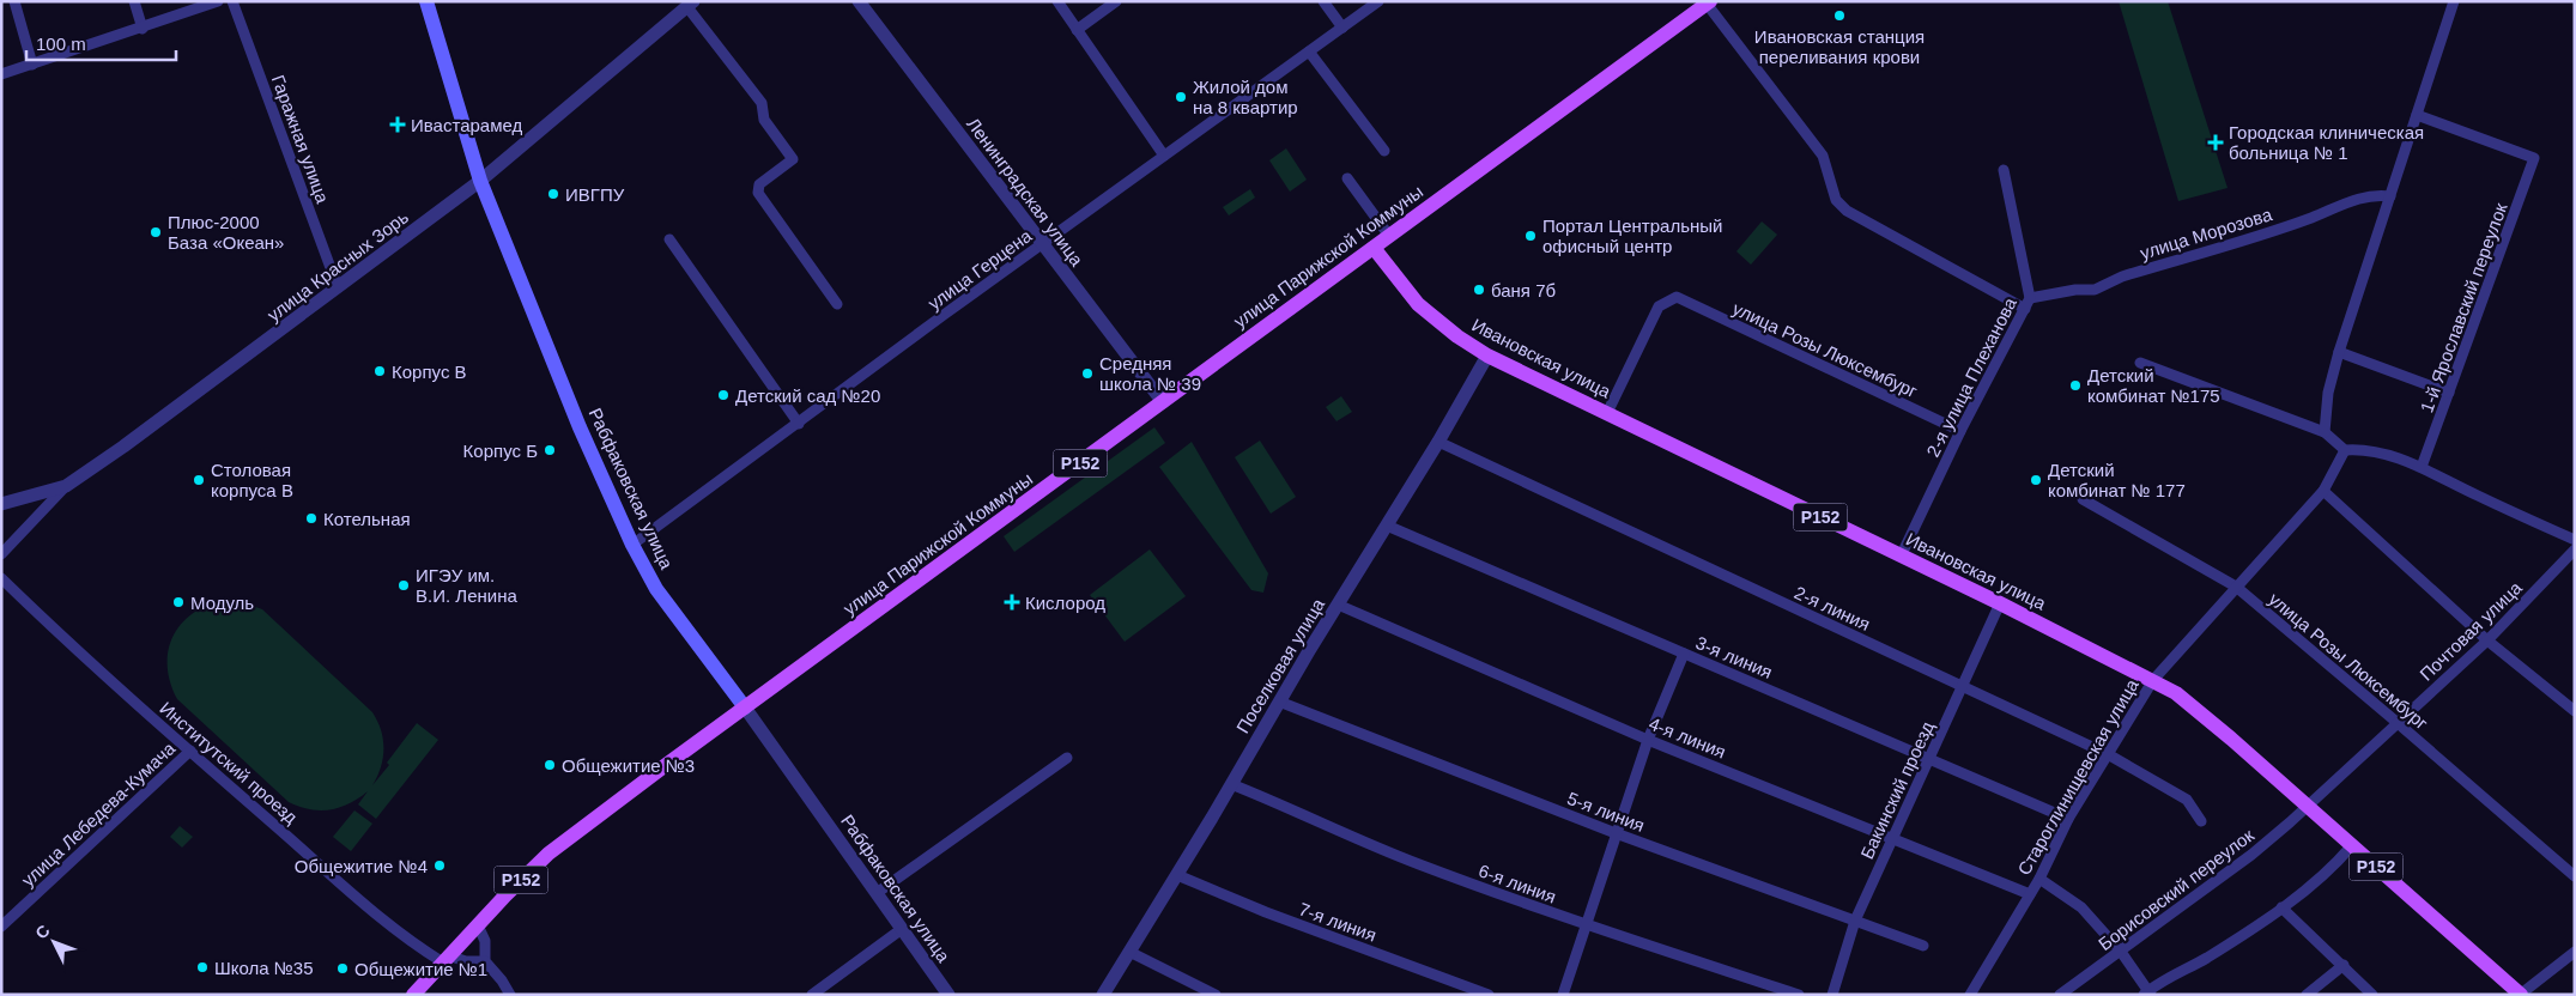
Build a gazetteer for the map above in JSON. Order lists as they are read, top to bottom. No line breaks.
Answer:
{"streets":{"main road":["улица Парижской Коммуны","Ивановская улица","Р152","Рабфаковская улица"],"street":["Гаражная улица","Ленинградская улица","улица Морозова","улица Красных Зорь","улица Герцена","1-й Ярославский переулок","улица Розы Люксембург","2-я улица Плеханова","2-я линия","Почтовая улица","3-я линия","Поселковая улица","4-я линия","Институтский проезд","Староглинищевская улица","Бакинский проезд","5-я линия","улица Лебедева-Кумача","6-я линия","Борисовский переулок","7-я линия"]},"crossings":[["Гаражная улица","улица Красных Зорь"],["Ленинградская улица","улица Парижской Коммуны"],["Ленинградская улица","улица Герцена"],["улица Морозова","2-я улица Плеханова"],["улица Парижской Коммуны","Ивановская улица"],["улица Парижской Коммуны","Рабфаковская улица"],["улица Парижской Коммуны","Институтский проезд"],["улица Красных Зорь","Рабфаковская улица"],["улица Герцена","Рабфаковская улица"],["улица Розы Люксембург","Ивановская улица"],["улица Розы Люксембург","2-я улица Плеханова"],["улица Розы Люксембург","Почтовая улица"],["улица Розы Люксембург","Староглинищевская улица"],["Ивановская улица","2-я улица Плеханова"],["Ивановская улица","Почтовая улица"],["Ивановская улица","Поселковая улица"],["Ивановская улица","Староглинищевская улица"],["Ивановская улица","Бакинский проезд"],["Ивановская улица","Борисовский переулок"],["2-я линия","Поселковая улица"],["2-я линия","Староглинищевская улица"],["2-я линия","Бакинский проезд"],["Почтовая улица","Борисовский переулок"],["3-я линия","Поселковая улица"],["3-я линия","Староглинищевская улица"],["3-я линия","Бакинский проезд"],["Поселковая улица","4-я линия"],["Поселковая улица","5-я линия"],["Поселковая улица","6-я линия"],["Поселковая улица","7-я линия"],["4-я линия","Староглинищевская улица"],["4-я линия","Бакинский проезд"],["Институтский проезд","улица Лебедева-Кумача"],["Бакинский проезд","5-я линия"]],"places":{"other":["Ивановская станция переливания крови","Жилой дом на 8 квартир","ИВГПУ","Плюс-2000 База «Океан»","Портал Центральный офисный центр","баня 7б","Корпус В","Средняя школа № 39","Детский комбинат №175","Детский сад №20","Корпус Б","Столовая корпуса В","Детский комбинат № 177","Котельная","ИГЭУ им. В.И. Ленина","Модуль","Общежитие №3","Общежитие №4","Школа №35","Общежитие №1"],"health":["Ивастарамед","Городская клиническая больница № 1","Кислород"]},"scale_bar":"100 m","north":"top left"}
